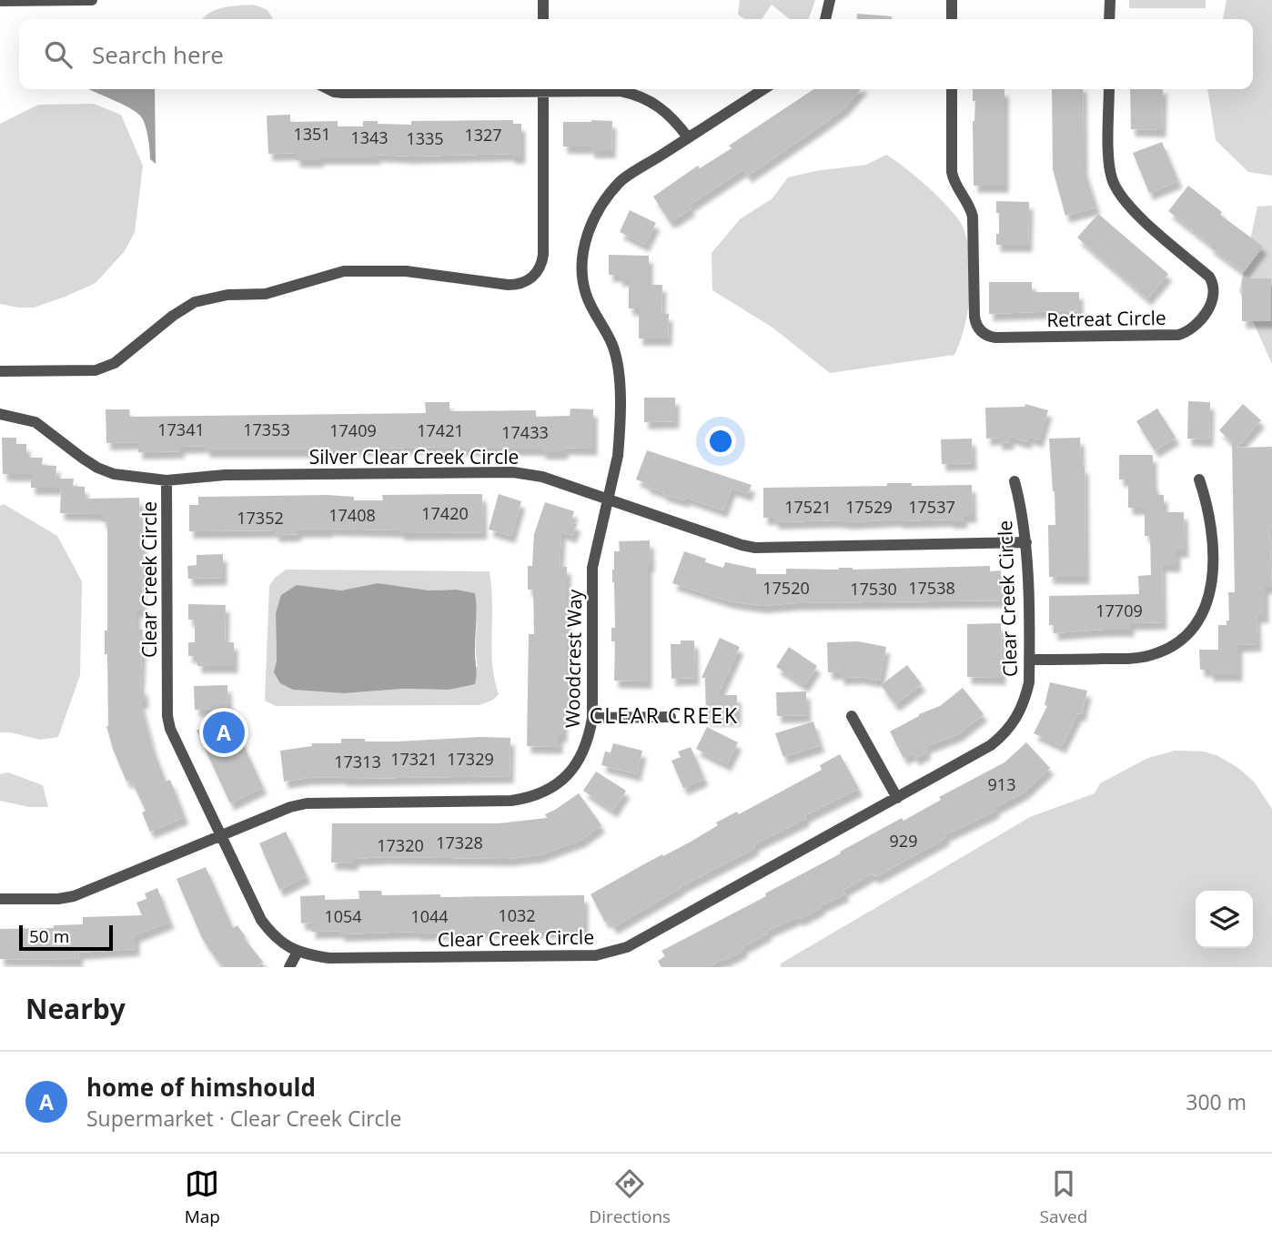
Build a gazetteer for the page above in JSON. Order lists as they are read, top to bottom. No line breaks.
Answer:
{"streets":{"street":["Retreat Circle","Silver Clear Creek Circle","Clear Creek Circle","Woodcrest Way"]},"crossings":[["Silver Clear Creek Circle","Clear Creek Circle"],["Silver Clear Creek Circle","Woodcrest Way"],["Clear Creek Circle","Woodcrest Way"]],"districts":["CLEAR CREEK"],"house_numbers":["1351","1327","1343","1335","17341","17353","17409","17421","17433","17521","17529","17537","17420","17408","17352","17520","17538","17530","17709","17321","17329","17313","913","929","17328","17320","1032","1054","1044"],"scale_bar":"50 m","page":{"search":"Search here","pins":"A","scale":"50 m","heading":"Nearby","list":[{"mark":"A","name":"home of himshould","note":"Supermarket · Clear Creek Circle","value":"300 m"}],"nav":["Map","Directions","Saved"]}}
